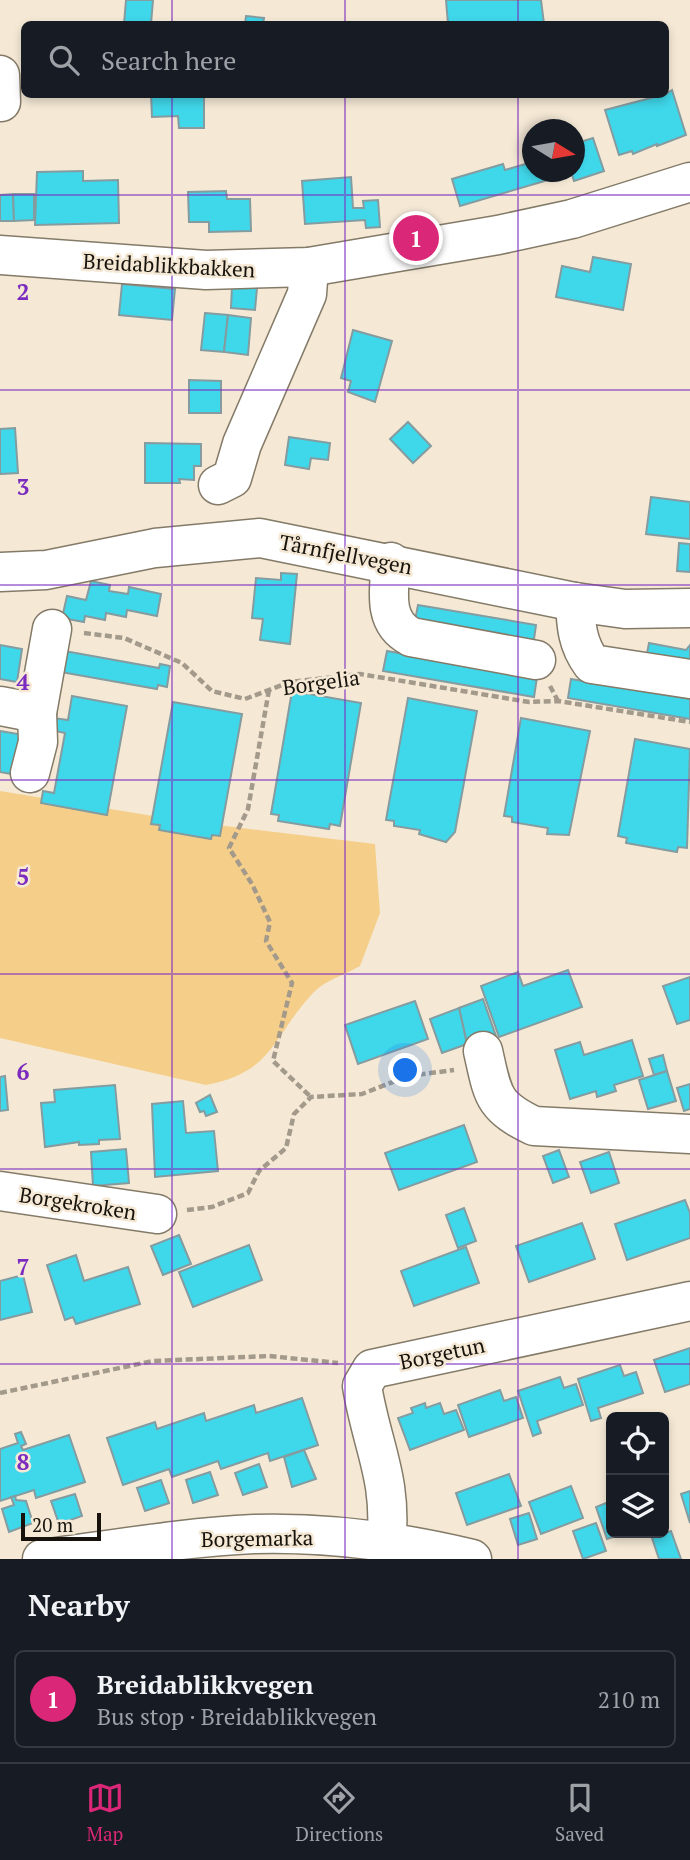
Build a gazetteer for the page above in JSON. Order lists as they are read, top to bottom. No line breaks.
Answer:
{"streets":{"street":["Breidablikkbakken","Tårnfjellvegen","Borgekroken","Borgetun","Borgemarka"],"path":["Borgelia"]},"scale_bar":"20 m","north":"right","page":{"search":"Search here","pins":"1","scale":"20 m","heading":"Nearby","list":[{"mark":"1","name":"Breidablikkvegen","note":"Bus stop · Breidablikkvegen","value":"210 m"}],"nav":["Map","Directions","Saved"]},"grid":{"rows":["2","3","4","5","6","7","8"]}}
